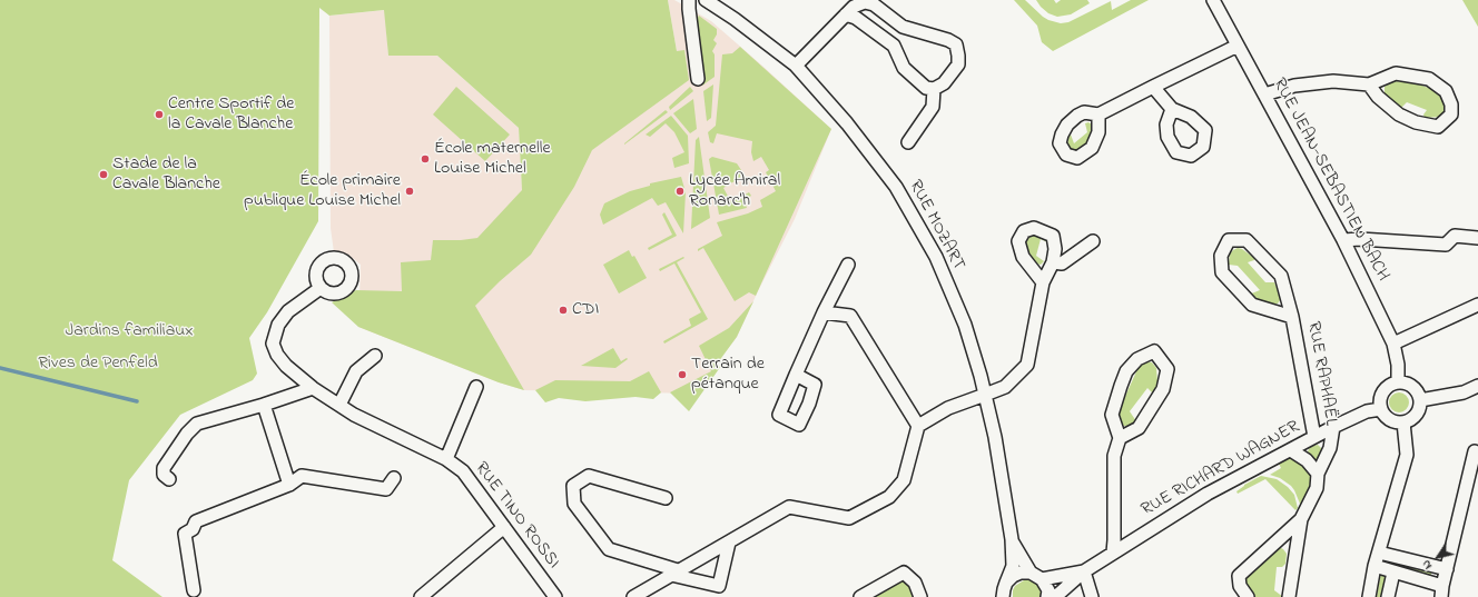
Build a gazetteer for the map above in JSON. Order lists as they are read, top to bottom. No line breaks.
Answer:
{"streets":{"street":["RUE JEAN-SEBASTIEN BACH","RUE MOZART","RUE RAPHAËL","RUE RICHARD WAGNER","RUE TINO ROSSI"]},"crossings":[["RUE JEAN-SEBASTIEN BACH","RUE RICHARD WAGNER"],["RUE RAPHAËL","RUE RICHARD WAGNER"]],"parks":["Jardins familiaux","Rives de Penfeld"],"places":["Centre Sportif de la Cavale Blanche","École maternelle Louise Michel","Stade de la Cavale Blanche","École primaire publique Louise Michel","Lycée Amiral Ronarc'h","CDI","Terrain de pétanque"],"north":"bottom left"}
